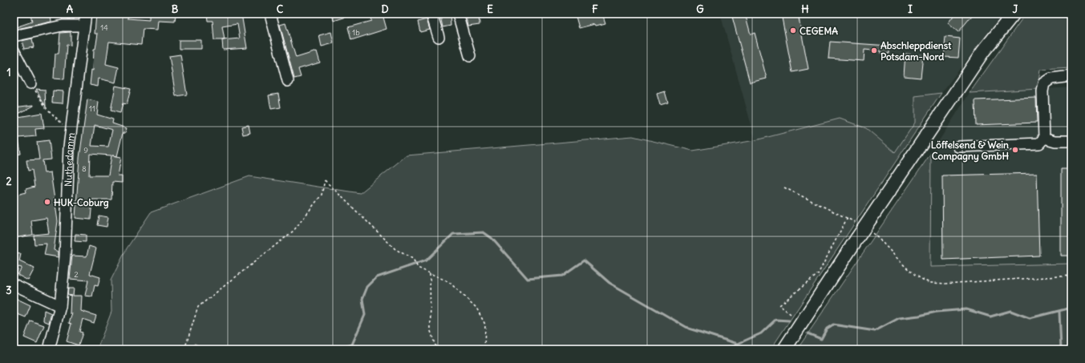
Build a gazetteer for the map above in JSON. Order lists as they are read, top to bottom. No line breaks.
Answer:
{"streets":{"street":["Nuthedamm"]},"places":["CEGEMA","Abschleppdienst Potsdam-Nord","Löffelsend & Wein Compagny GmbH","HUK-Coburg"],"house_numbers":["14","1b","11","9","8","2"],"grid":{"columns":["A","B","C","D","E","F","G","H","I","J"],"rows":["1","2","3"]}}
